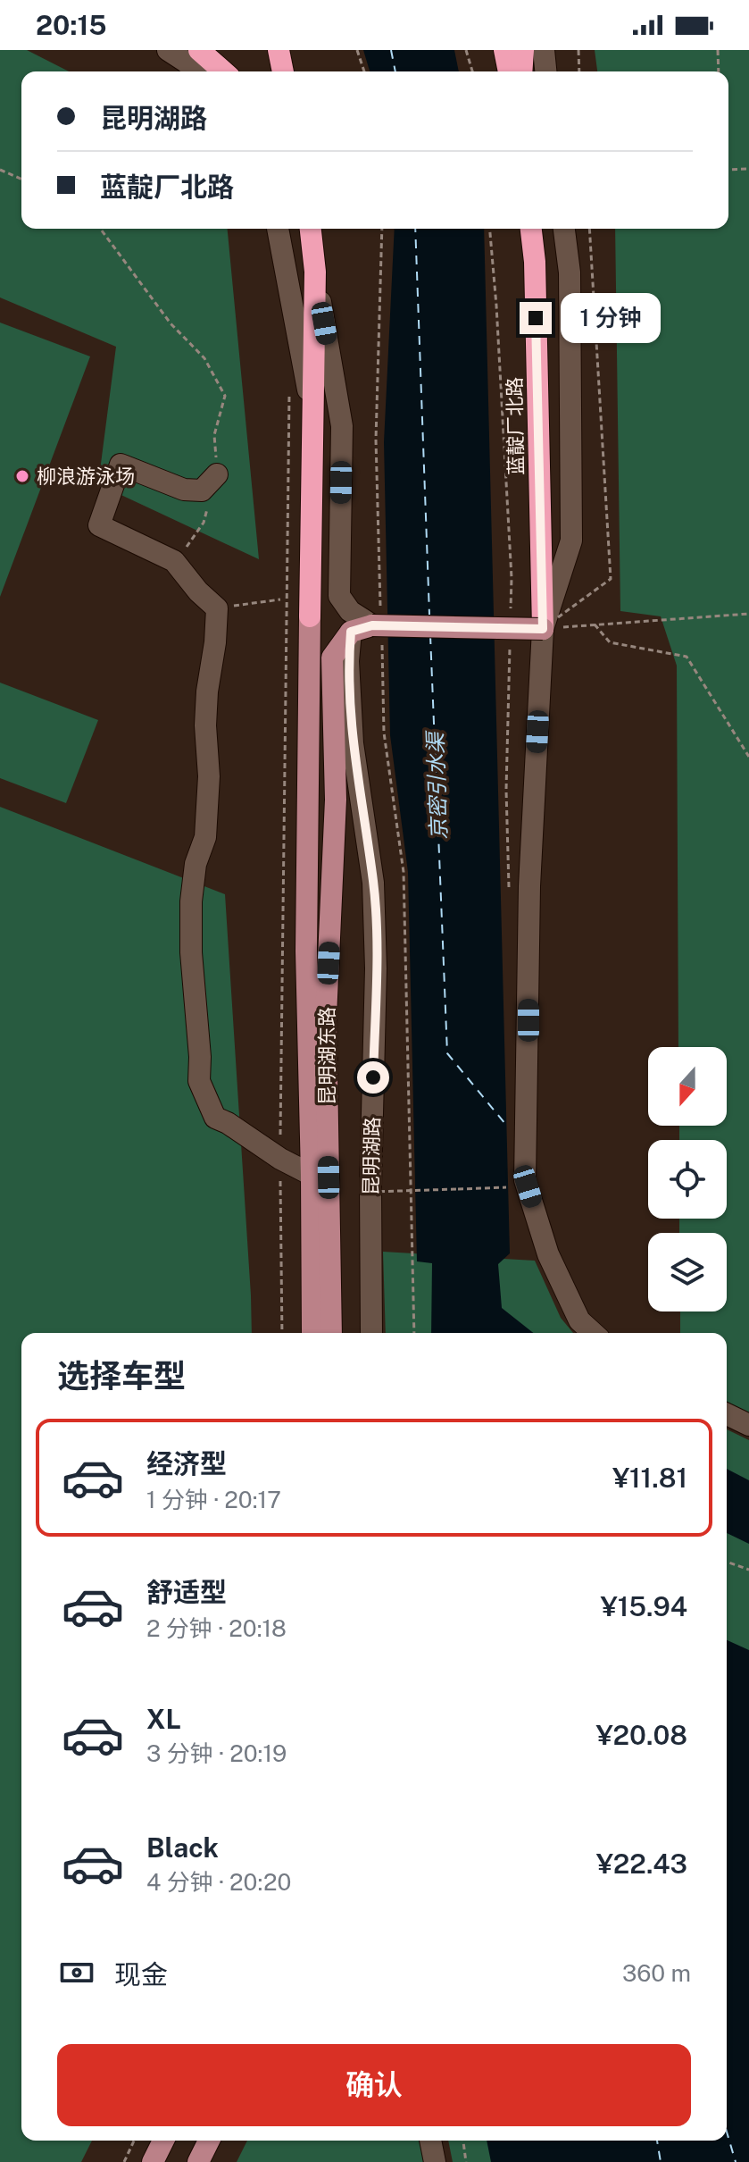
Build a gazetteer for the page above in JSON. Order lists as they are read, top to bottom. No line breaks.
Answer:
{"streets":{"highway":["蓝靛厂北路"],"main road":["昆明湖东路"],"street":["昆明湖路"]},"crossings":[["昆明湖东路","昆明湖路"]],"water":["京密引水渠"],"places":["柳浪游泳场"],"north":"bottom","page":{"status":"20:15","banner":["昆明湖路","蓝靛厂北路"],"bubble":"1 分钟","heading":"选择车型","list":[{"name":"经济型","note":"1 分钟 · 20:17","value":"¥11.81"},{"name":"舒适型","note":"2 分钟 · 20:18","value":"¥15.94"},{"name":"XL","note":"3 分钟 · 20:19","value":"¥20.08"},{"name":"Black","note":"4 分钟 · 20:20","value":"¥22.43"}],"pay":["现金","360 m"],"buttons":"确认"}}
